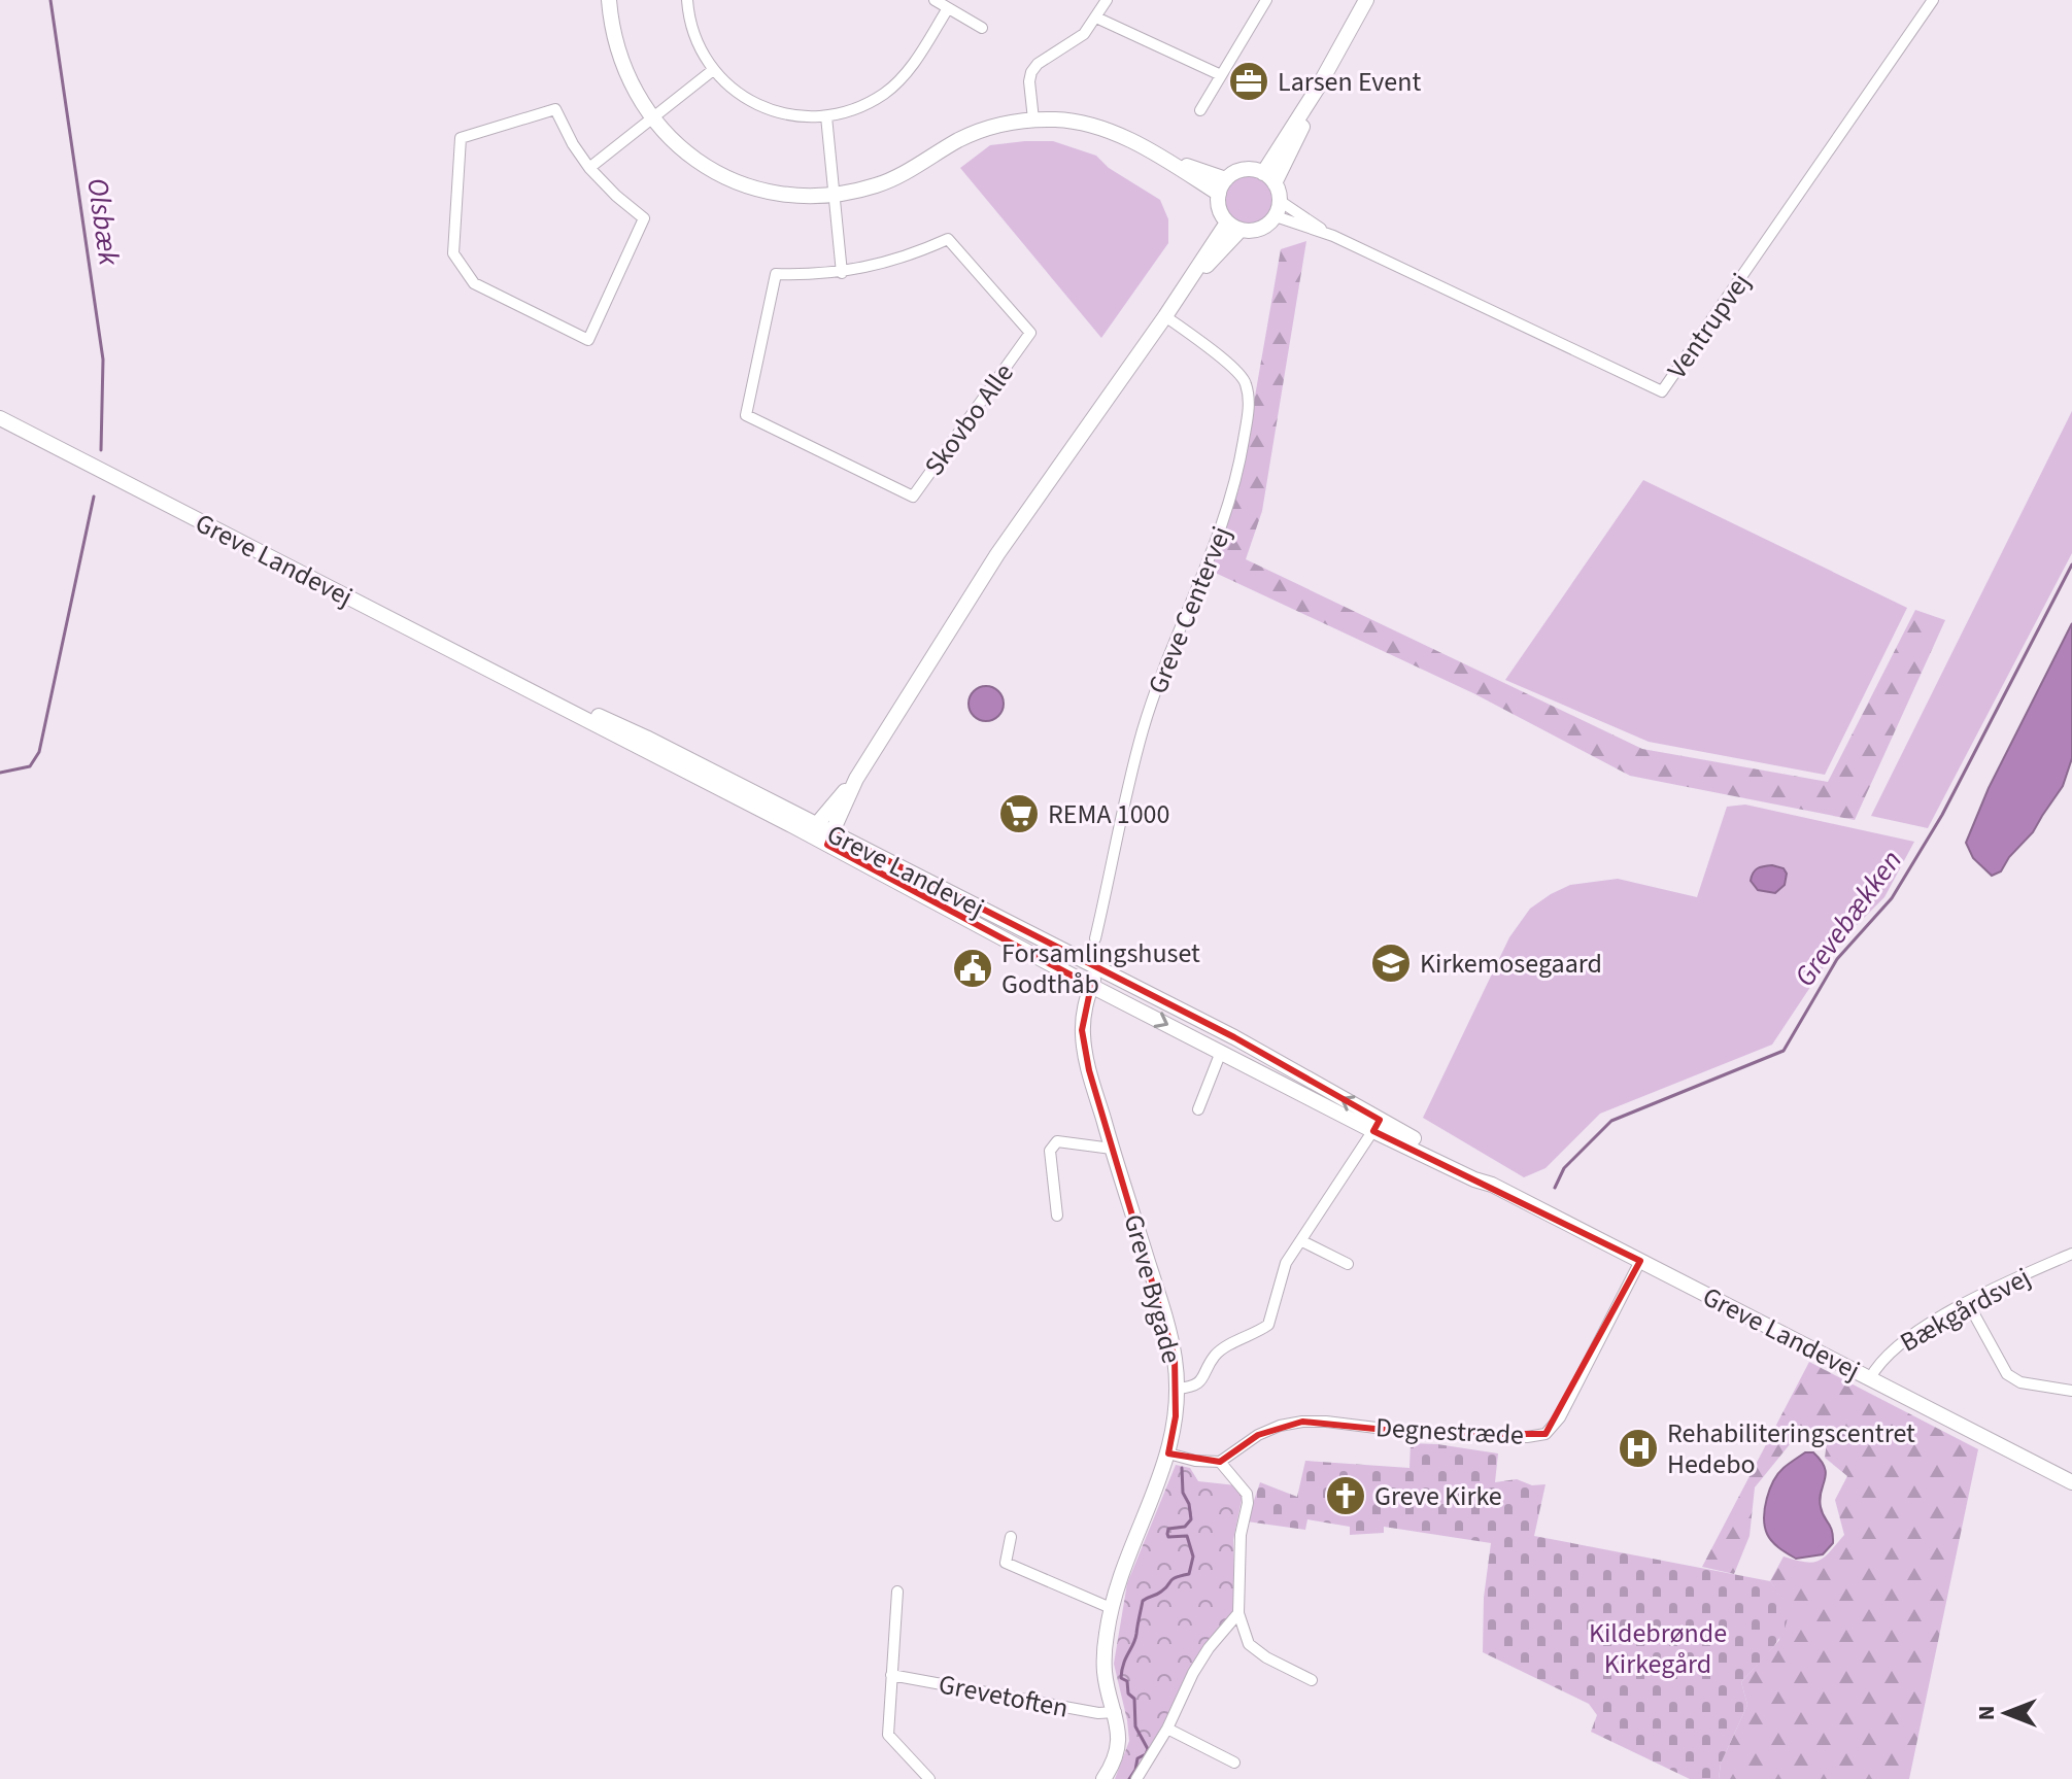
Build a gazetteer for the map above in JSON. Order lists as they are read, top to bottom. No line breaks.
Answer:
{"streets":{"street":["Ventrupvej","Skovbo Alle","Greve Landevej","Greve Centervej","Greve Bygade","Bækgårdsvej","Degnestræde","Grevetoften"]},"crossings":[["Greve Landevej","Greve Bygade"],["Greve Landevej","Bækgårdsvej"],["Greve Landevej","Degnestræde"],["Greve Bygade","Grevetoften"]],"water":["Olsbæk","Grevebækken"],"parks":["Kildebrønde Kirkegård"],"places":{"office":["Larsen Event"],"supermarket":["REMA 1000"],"school or university":["Kirkemosegaard"],"public building":["Forsamlingshuset Godthåb"],"hospital":["Rehabiliteringscentret Hedebo"],"church":["Greve Kirke"]},"north":"left"}
